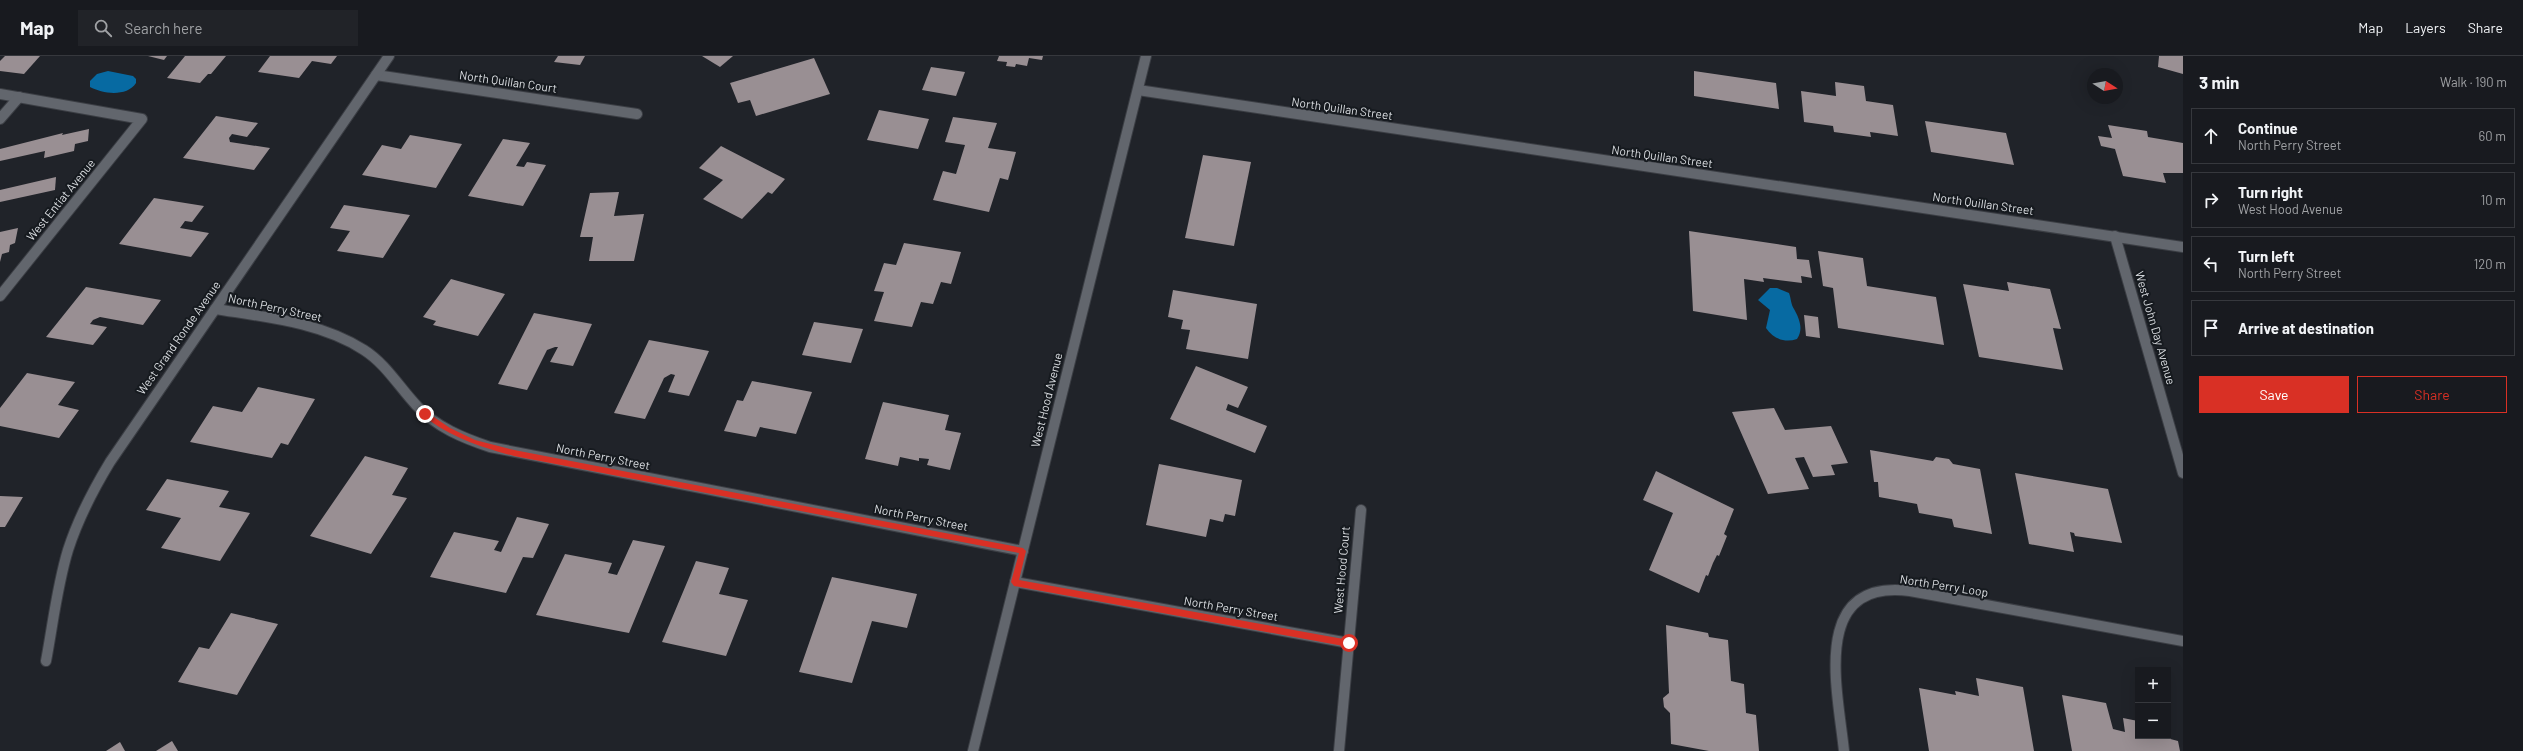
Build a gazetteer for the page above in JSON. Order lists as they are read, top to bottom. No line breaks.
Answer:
{"streets":{"street":["North Quillan Court","North Quillan Street","West Entiat Avenue","North Perry Street","West John Day Avenue","West Grand Ronde Avenue","West Hood Avenue","West Hood Court","North Perry Loop"]},"crossings":[["North Quillan Court","West Grand Ronde Avenue"],["North Quillan Street","West John Day Avenue"],["North Quillan Street","West Hood Avenue"],["North Perry Street","West Grand Ronde Avenue"],["North Perry Street","West Hood Avenue"],["North Perry Street","West Hood Court"]],"north":"right","page":{"header":"Map","search":"Search here","nav":["Map","Layers","Share"],"heading":["3 min","Walk · 190 m"],"list":[["Continue","North Perry Street","60 m"],["Turn right","West Hood Avenue","10 m"],["Turn left","North Perry Street","120 m"],"Arrive at destination"],"buttons":["Save","Share"],"map_buttons":["+","−"]}}
